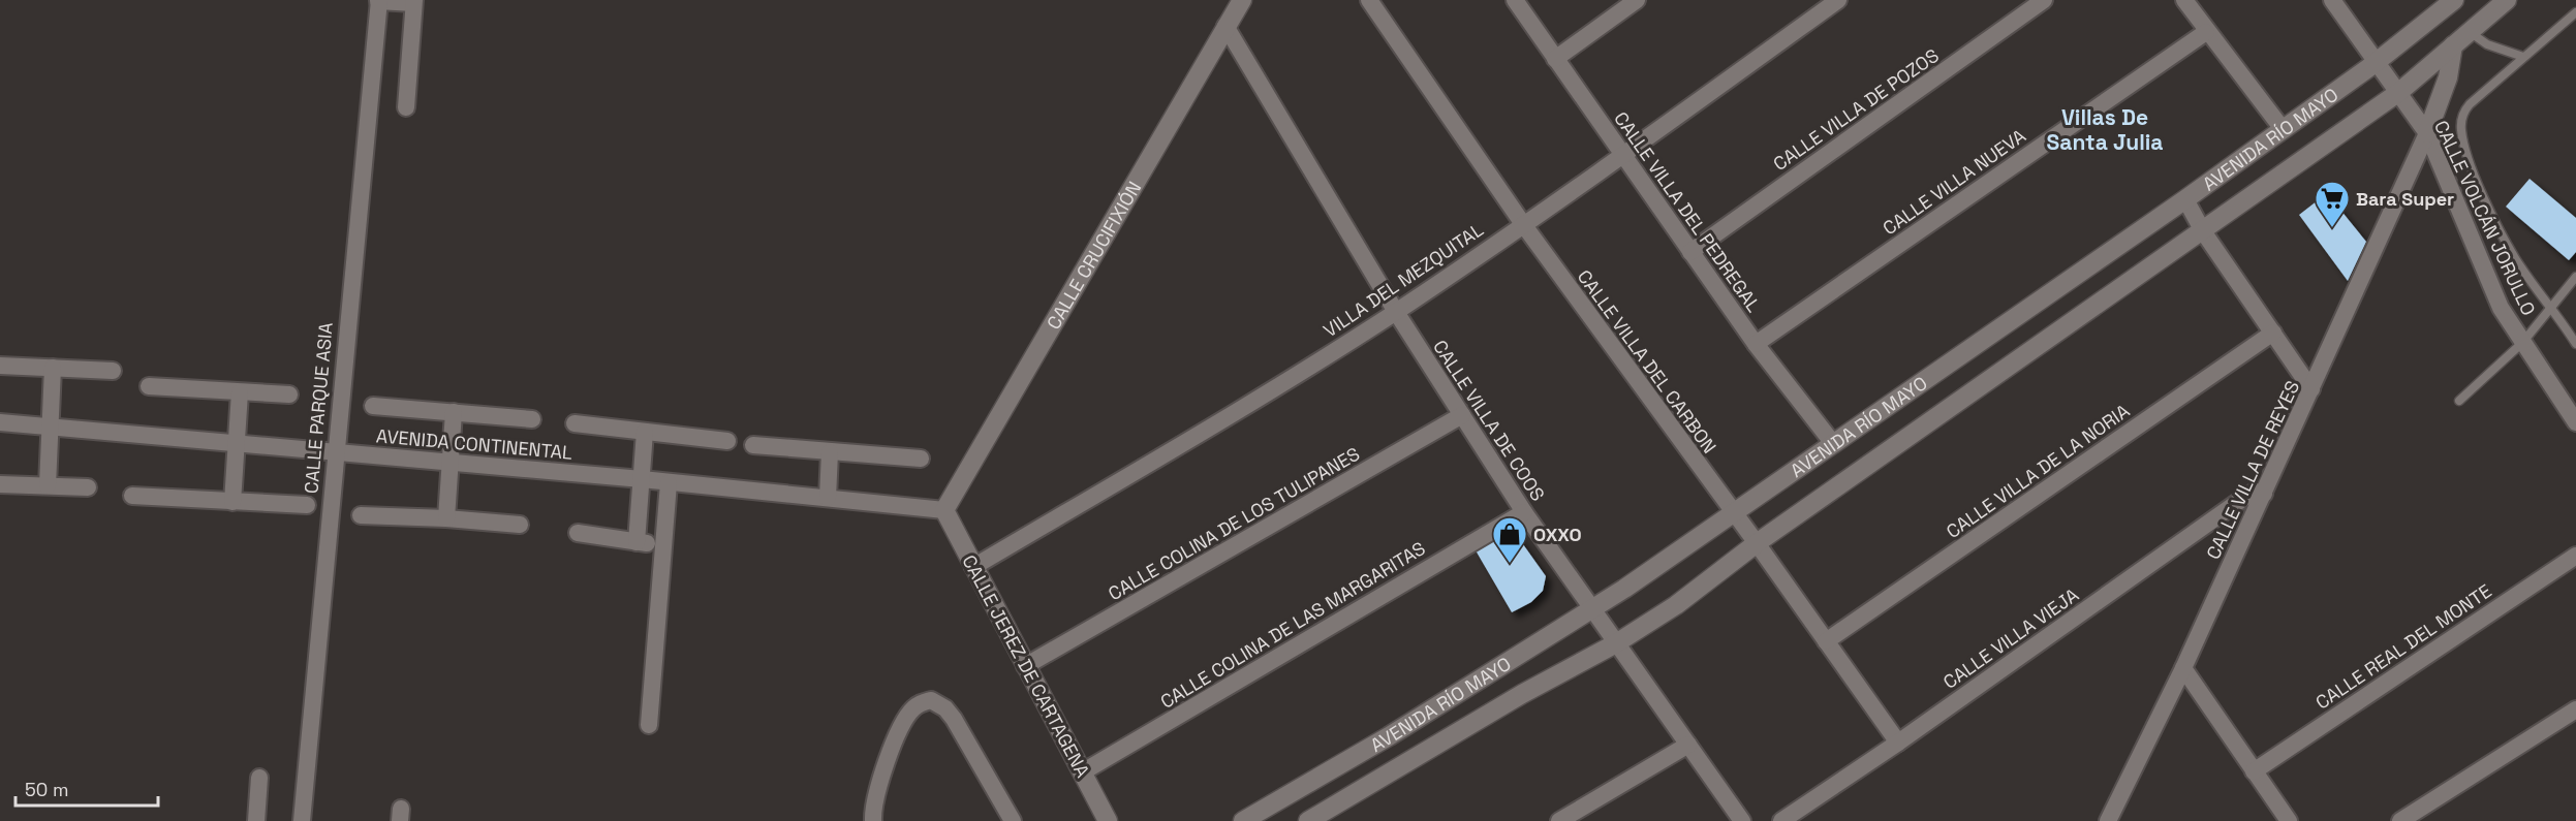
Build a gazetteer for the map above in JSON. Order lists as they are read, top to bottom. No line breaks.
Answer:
{"streets":{"street":["CALLE VILLA DE POZOS","AVENIDA RÍO MAYO","CALLE VILLA NUEVA","CALLE VILLA DEL PEDREGAL","CALLE VOLCÁN JORULLO","CALLE CRUCIFIXIÓN","VILLA DEL MEZQUITAL","CALLE VILLA DEL CARBON","CALLE PARQUE ASIA","CALLE VILLA DE COOS","AVENIDA CONTINENTAL","CALLE VILLA DE REYES","CALLE VILLA DE LA NORIA","CALLE COLINA DE LOS TULIPANES","CALLE COLINA DE LAS MARGARITAS","CALLE VILLA VIEJA","CALLE REAL DEL MONTE","CALLE JEREZ DE CARTAGENA"]},"crossings":[["CALLE VILLA DE POZOS","CALLE VILLA DEL PEDREGAL"],["AVENIDA RÍO MAYO","CALLE VILLA DEL PEDREGAL"],["AVENIDA RÍO MAYO","CALLE VOLCÁN JORULLO"],["AVENIDA RÍO MAYO","CALLE VILLA DEL CARBON"],["AVENIDA RÍO MAYO","CALLE VILLA DE COOS"],["CALLE VILLA NUEVA","CALLE VILLA DEL PEDREGAL"],["CALLE VILLA DEL PEDREGAL","VILLA DEL MEZQUITAL"],["CALLE VOLCÁN JORULLO","CALLE VILLA DE REYES"],["CALLE CRUCIFIXIÓN","CALLE VILLA DE COOS"],["CALLE CRUCIFIXIÓN","AVENIDA CONTINENTAL"],["CALLE CRUCIFIXIÓN","CALLE JEREZ DE CARTAGENA"],["VILLA DEL MEZQUITAL","CALLE VILLA DEL CARBON"],["VILLA DEL MEZQUITAL","CALLE VILLA DE COOS"],["VILLA DEL MEZQUITAL","CALLE JEREZ DE CARTAGENA"],["CALLE VILLA DEL CARBON","CALLE VILLA DE LA NORIA"],["CALLE VILLA DEL CARBON","CALLE VILLA VIEJA"],["CALLE PARQUE ASIA","AVENIDA CONTINENTAL"],["CALLE VILLA DE COOS","CALLE COLINA DE LOS TULIPANES"],["CALLE VILLA DE COOS","CALLE COLINA DE LAS MARGARITAS"],["AVENIDA CONTINENTAL","CALLE JEREZ DE CARTAGENA"],["CALLE VILLA DE REYES","CALLE VILLA VIEJA"],["CALLE COLINA DE LOS TULIPANES","CALLE JEREZ DE CARTAGENA"],["CALLE COLINA DE LAS MARGARITAS","CALLE JEREZ DE CARTAGENA"]],"districts":["Villas De Santa Julia"],"places":{"supermarket":["Bara Super"],"shop":["OXXO"]},"scale_bar":"50 m"}
